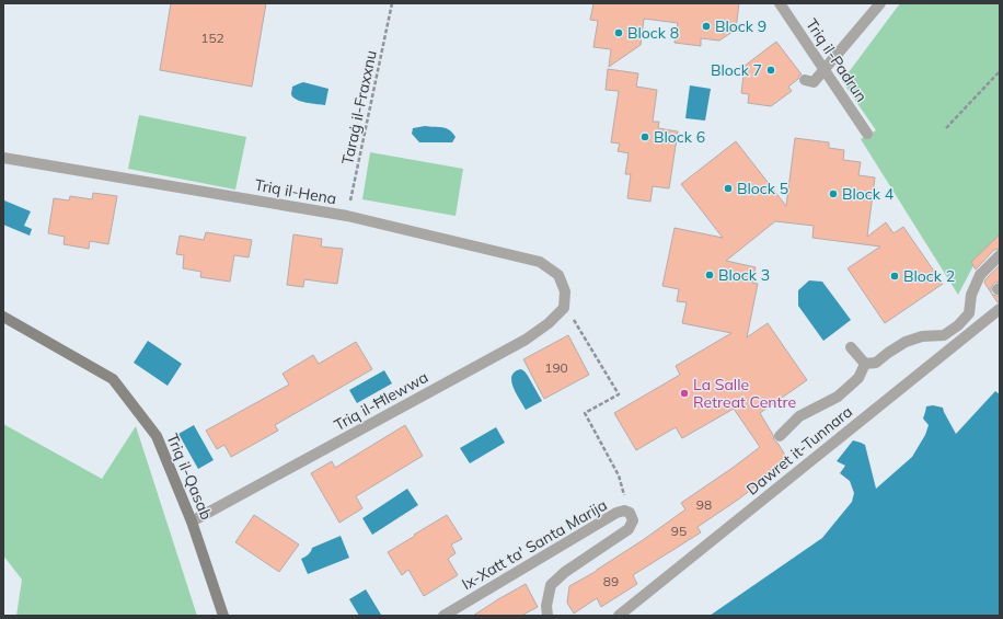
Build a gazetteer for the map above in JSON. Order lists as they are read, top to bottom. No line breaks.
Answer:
{"streets":{"street":["Triq il-Padrun","Triq il-Hena","Triq il-Ħlewwa","Dawret it-Tunnara","Triq il-Qasab","Ix-Xatt ta' Santa Marija"],"path":["Taraġ il-Fraxxnu"]},"crossings":[["Taraġ il-Fraxxnu","Triq il-Hena"],["Triq il-Hena","Triq il-Ħlewwa"],["Triq il-Ħlewwa","Triq il-Qasab"]],"places":["Block 9","Block 8","Block 7","Block 6","Block 5","Block 4","Block 3","Block 2","La Salle Retreat Centre"],"house_numbers":["152","190","98","95","89"]}
